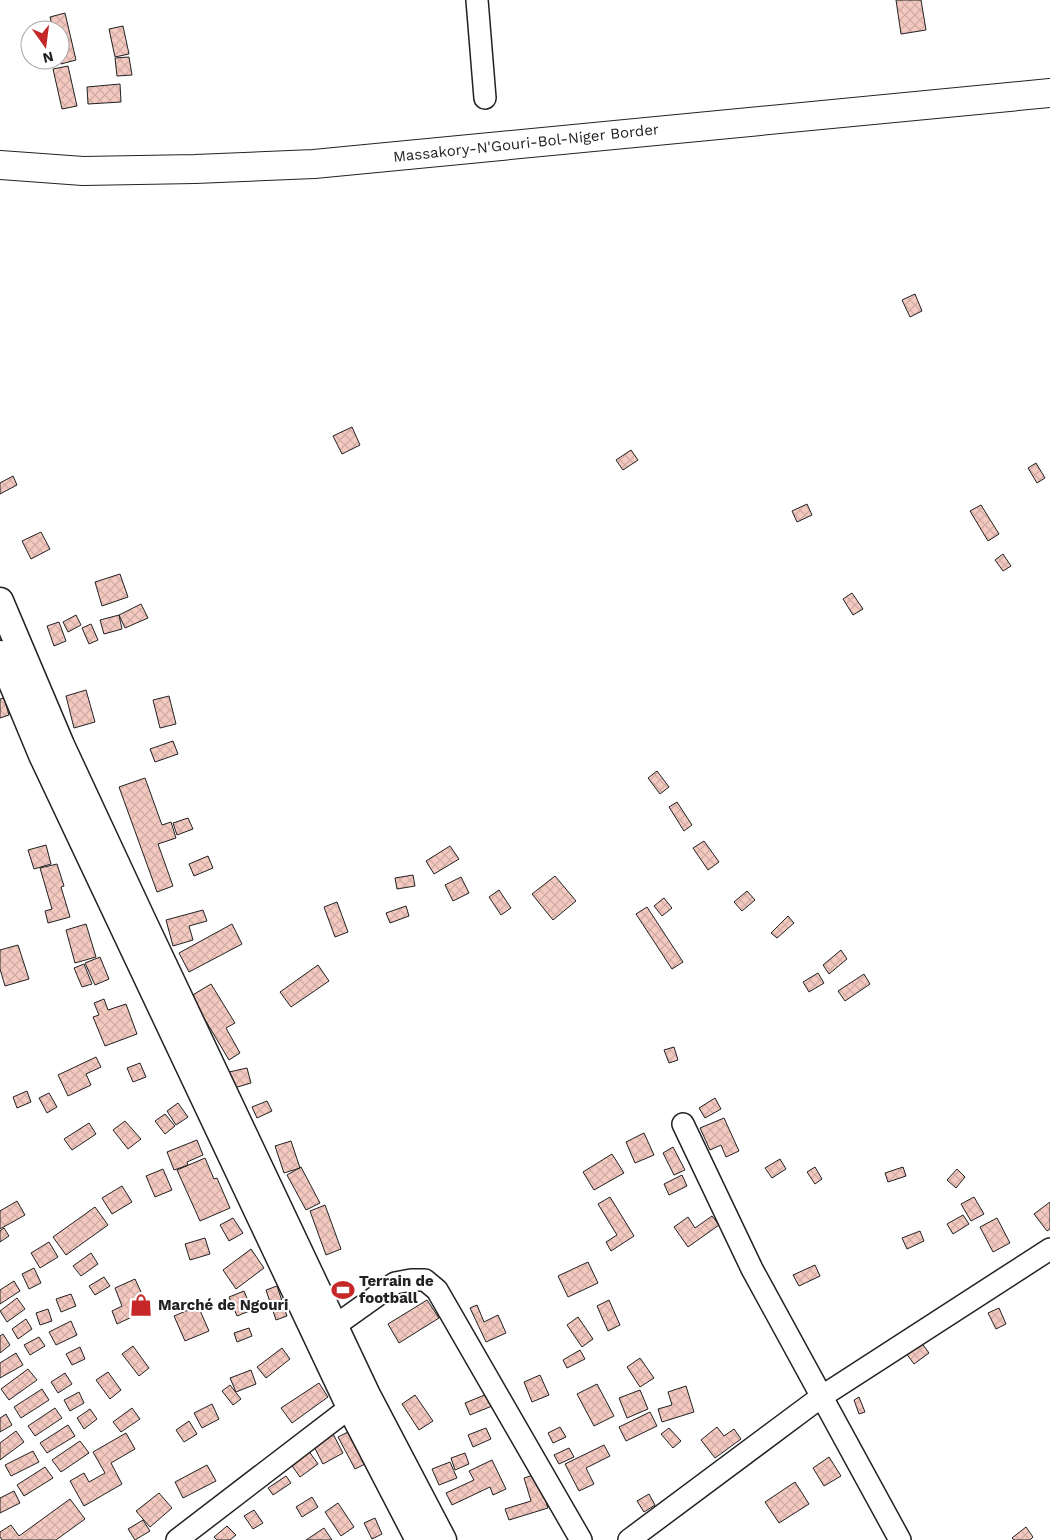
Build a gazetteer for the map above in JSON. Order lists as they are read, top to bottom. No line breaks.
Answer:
{"streets":{"highway":["Massakory-N'Gouri-Bol-Niger Border"]},"places":{"sports":["Terrain de football"],"shop":["Marché de Ngouri"]},"north":"bottom"}
